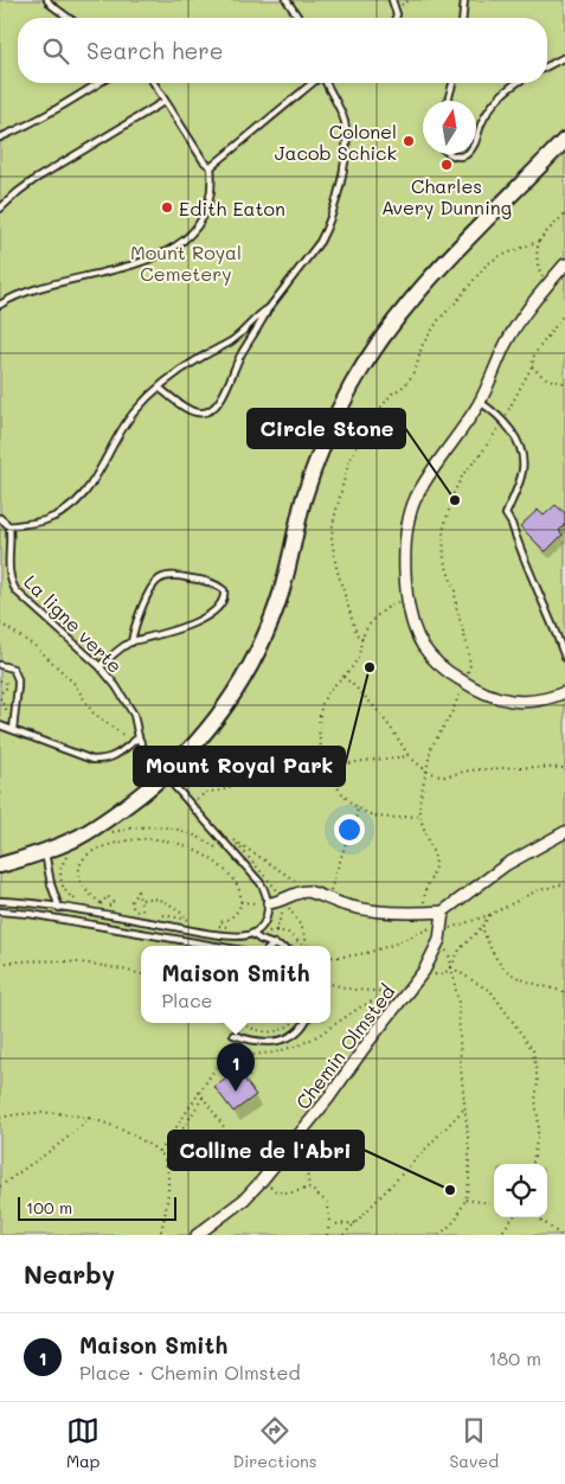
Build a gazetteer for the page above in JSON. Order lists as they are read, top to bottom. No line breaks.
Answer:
{"streets":{"street":["Chemin Olmsted"],"lane":["La ligne verte"]},"parks":["Mount Royal Cemetery"],"places":["Colonel Jacob Schick","Charles Avery Dunning","Edith Eaton","Circle Stone","Mount Royal Park","Colline de l'Abri"],"scale_bar":"100 m","north":"top","page":{"search":"Search here","popup":["Maison Smith","Place"],"pins":"1","scale":"100 m","heading":"Nearby","list":[{"mark":"1","name":"Maison Smith","note":"Place · Chemin Olmsted","value":"180 m"}],"nav":["Map","Directions","Saved"]}}
